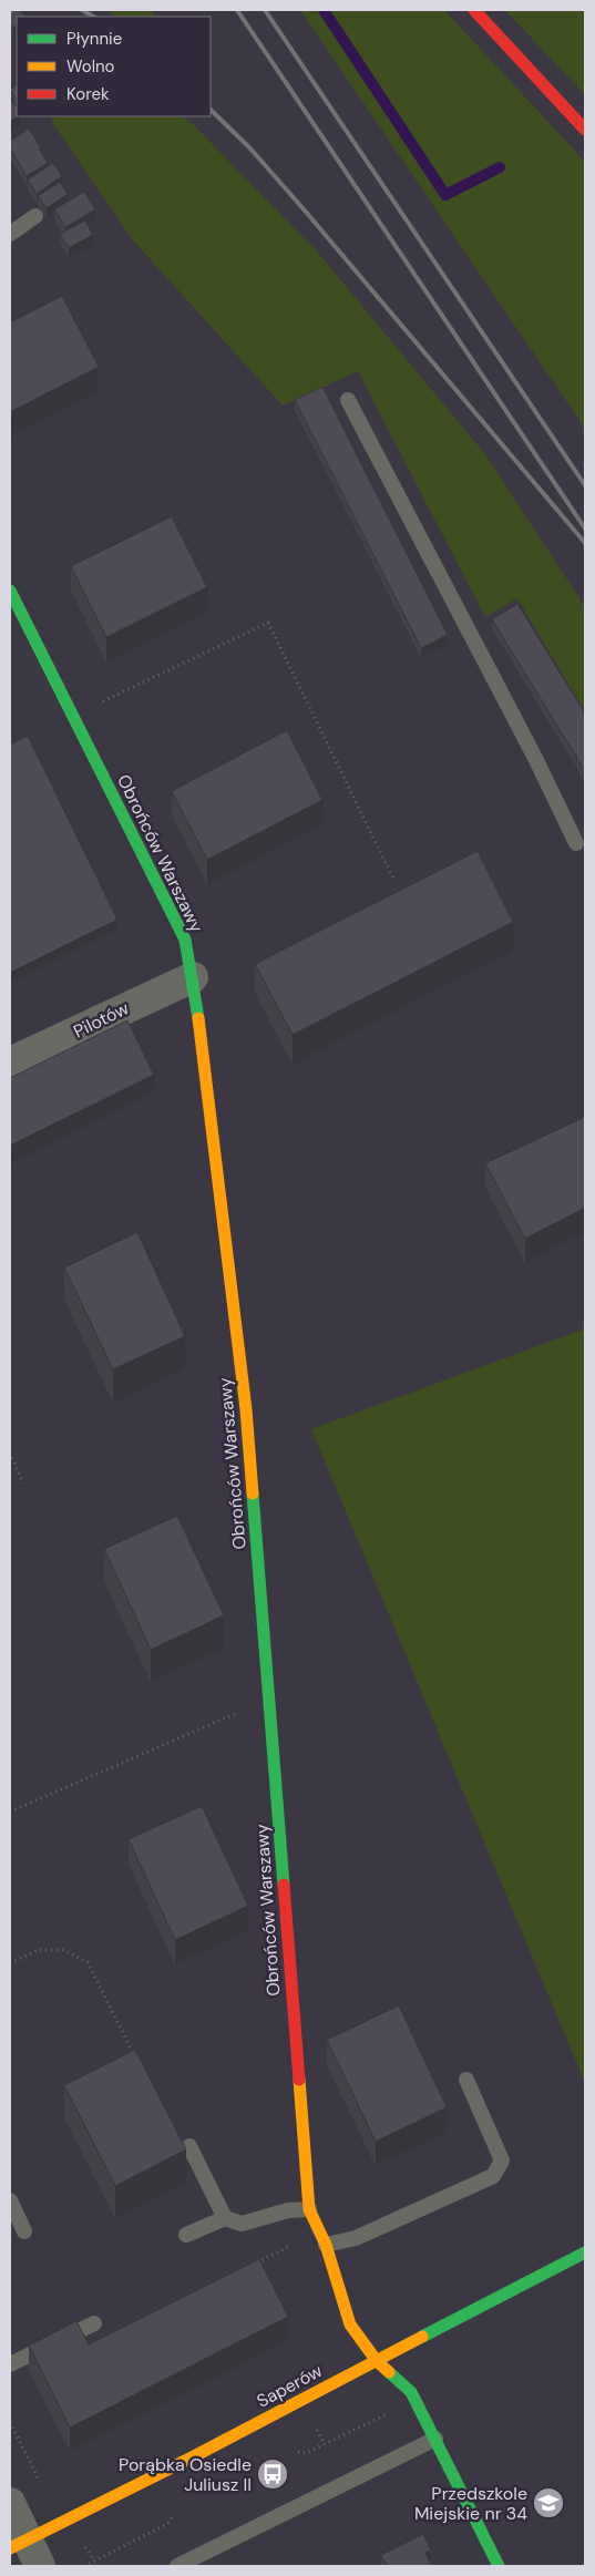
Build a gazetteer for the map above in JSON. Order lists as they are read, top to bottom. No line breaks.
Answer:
{"streets":{"street":["Obrońców Warszawy","Pilotów","Saperów"]},"crossings":[["Obrońców Warszawy","Pilotów"],["Obrońców Warszawy","Saperów"]],"places":{"bus stop":["Porąbka Osiedle Juliusz II"],"school or university":["Przedszkole Miejskie nr 34"]},"legend":["Płynnie","Wolno","Korek"]}
